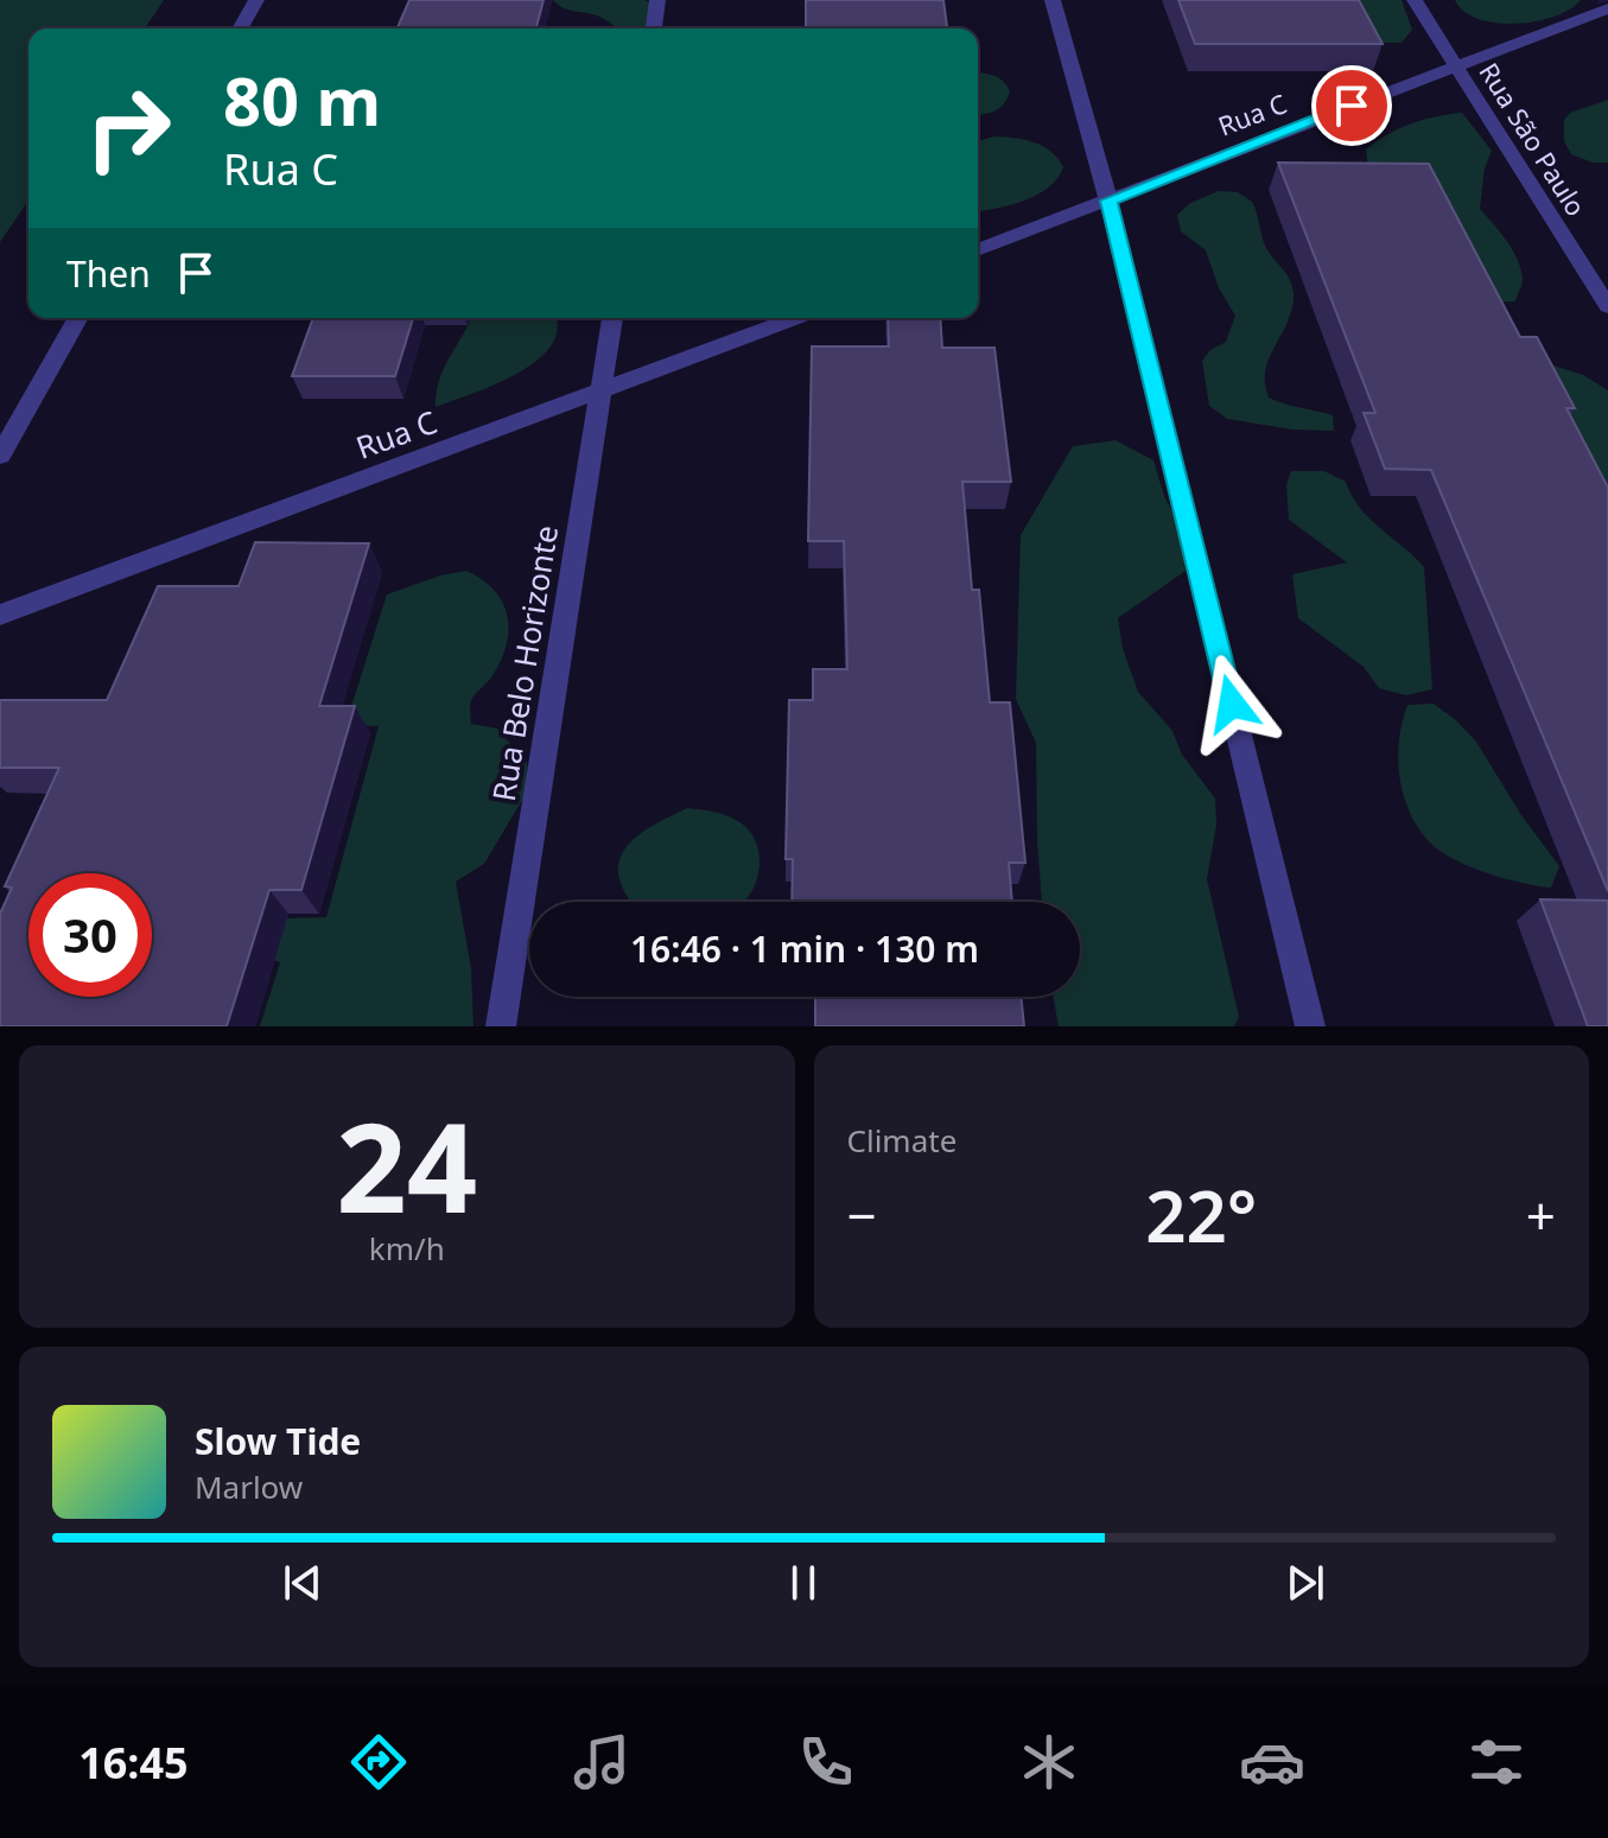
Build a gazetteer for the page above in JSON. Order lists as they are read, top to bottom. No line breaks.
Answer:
{"streets":{"street":["Rua C","Rua São Paulo","Rua Belo Horizonte"]},"crossings":[["Rua C","Rua São Paulo"],["Rua C","Rua Belo Horizonte"]],"page":{"turn":["80 m","Rua C"],"then":"Then","limit":"30","trip":"16:46 · 1 min · 130 m","tile":[["24","km/h"],"Climate"],"heat":["−","22°","+"],"song":["Slow Tide","Marlow"],"tabs":"16:45"}}
